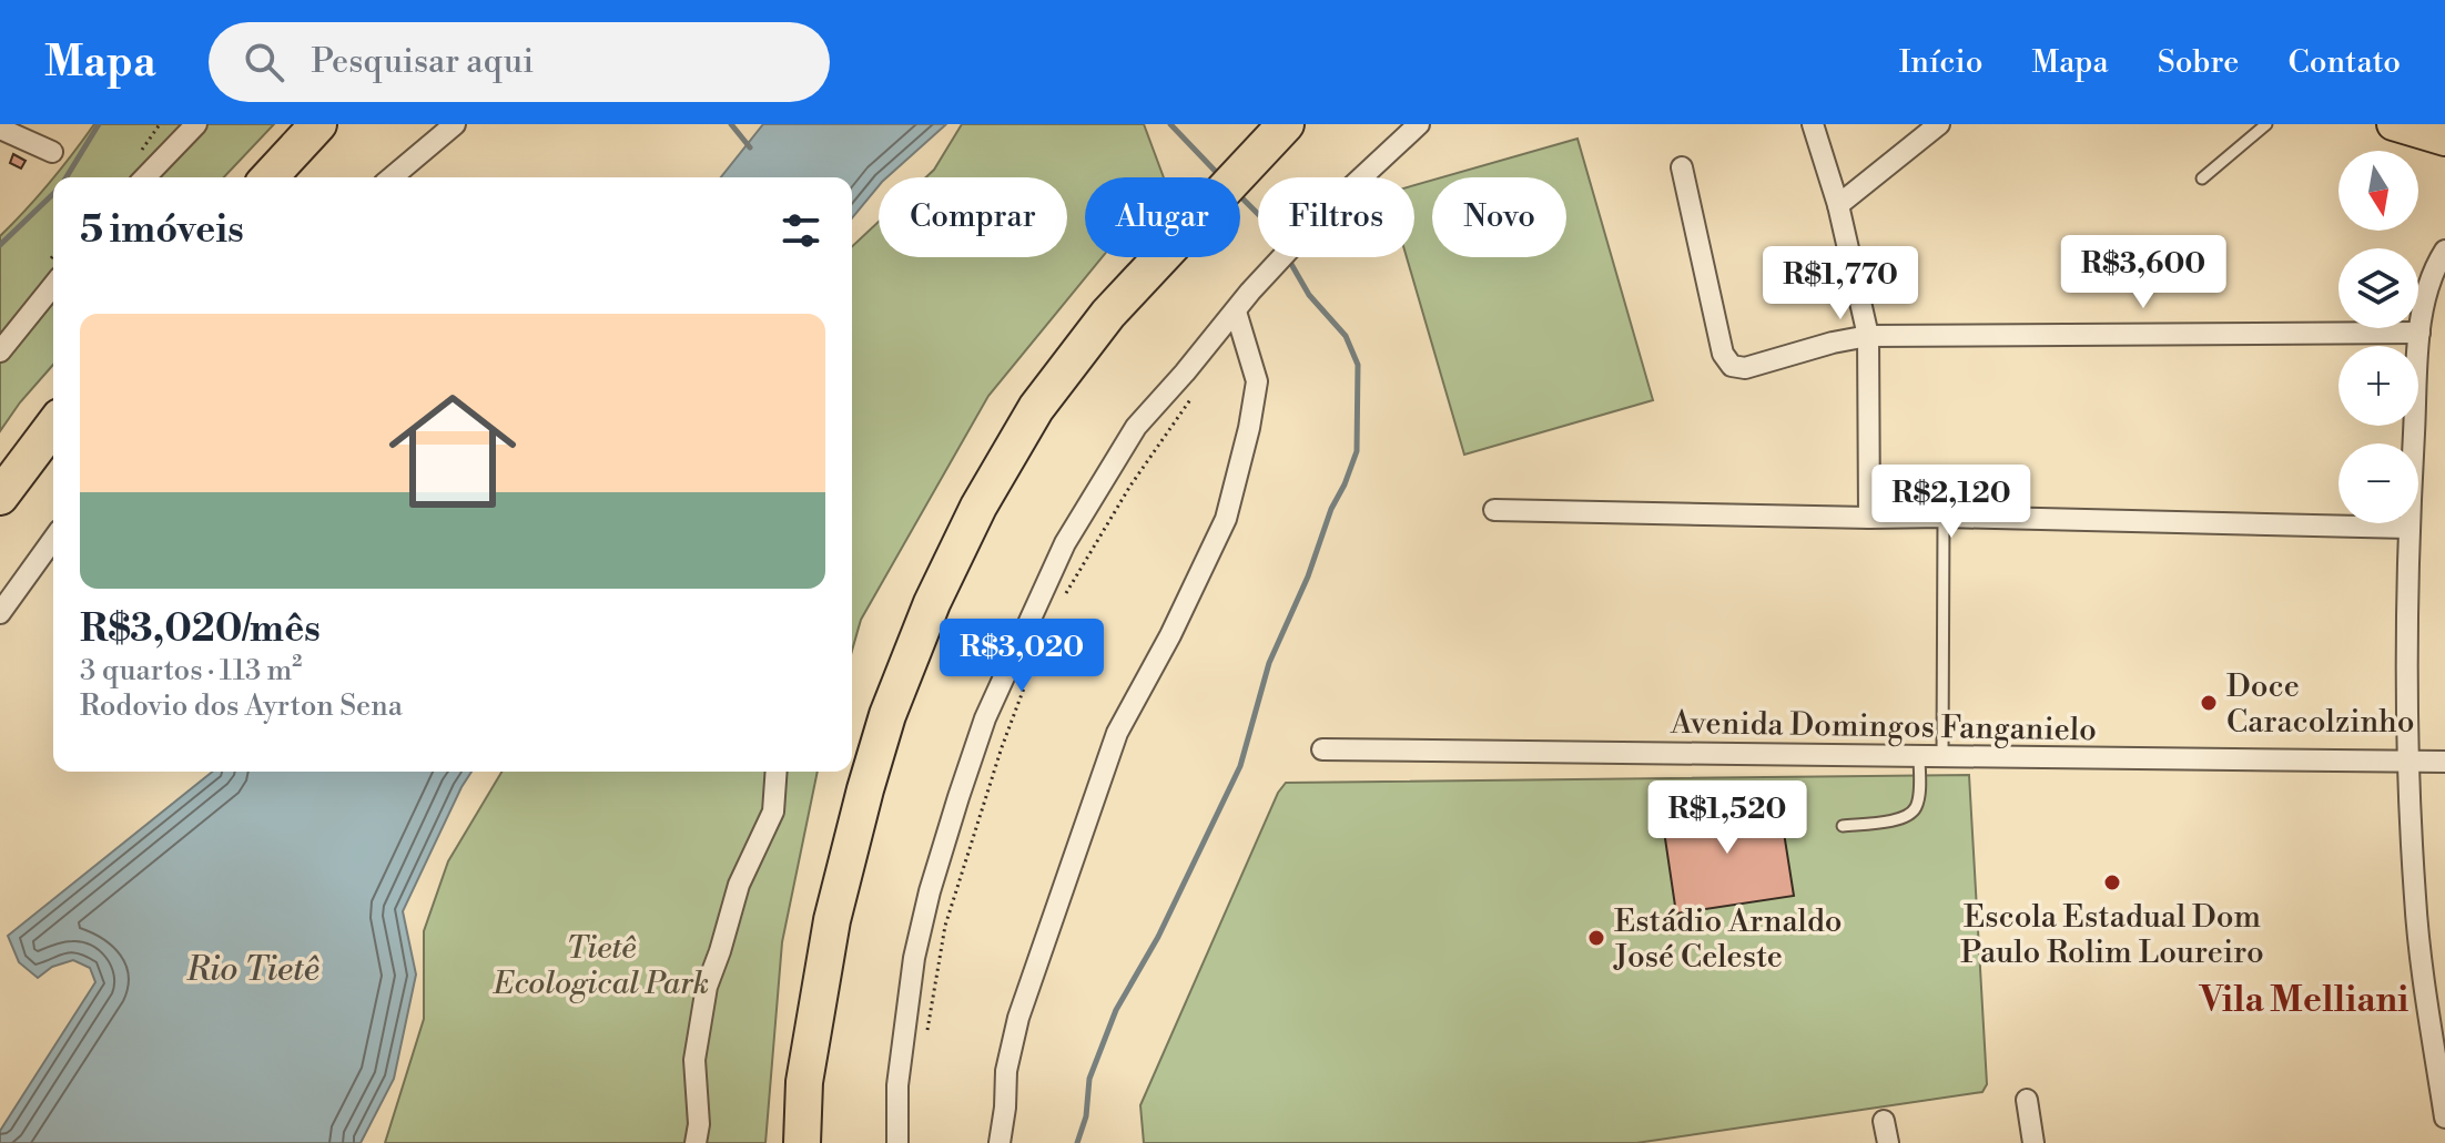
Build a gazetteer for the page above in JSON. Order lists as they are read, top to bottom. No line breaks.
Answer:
{"streets":{"street":["Avenida Domingos Fanganielo"]},"districts":["Vila Melliani"],"water":["Rio Tietê"],"parks":["Tietê Ecological Park"],"places":["Doce Caracolzinho","Escola Estadual Dom Paulo Rolim Loureiro","Estádio Arnaldo José Celeste"],"north":"bottom","page":{"header":"Mapa","search":"Pesquisar aqui","nav":["Início","Mapa","Sobre","Contato"],"map_buttons":["+","−"],"chip":["Comprar","Alugar","Filtros","Novo"],"heading":"5 imóveis","price":["R$3,600","R$1,770","R$2,120","R$3,020","R$1,520"],"list":[{"name":"R$3,020/mês","note":"3 quartos · 113 m² · Rodovio dos Ayrton Sena"}]}}
